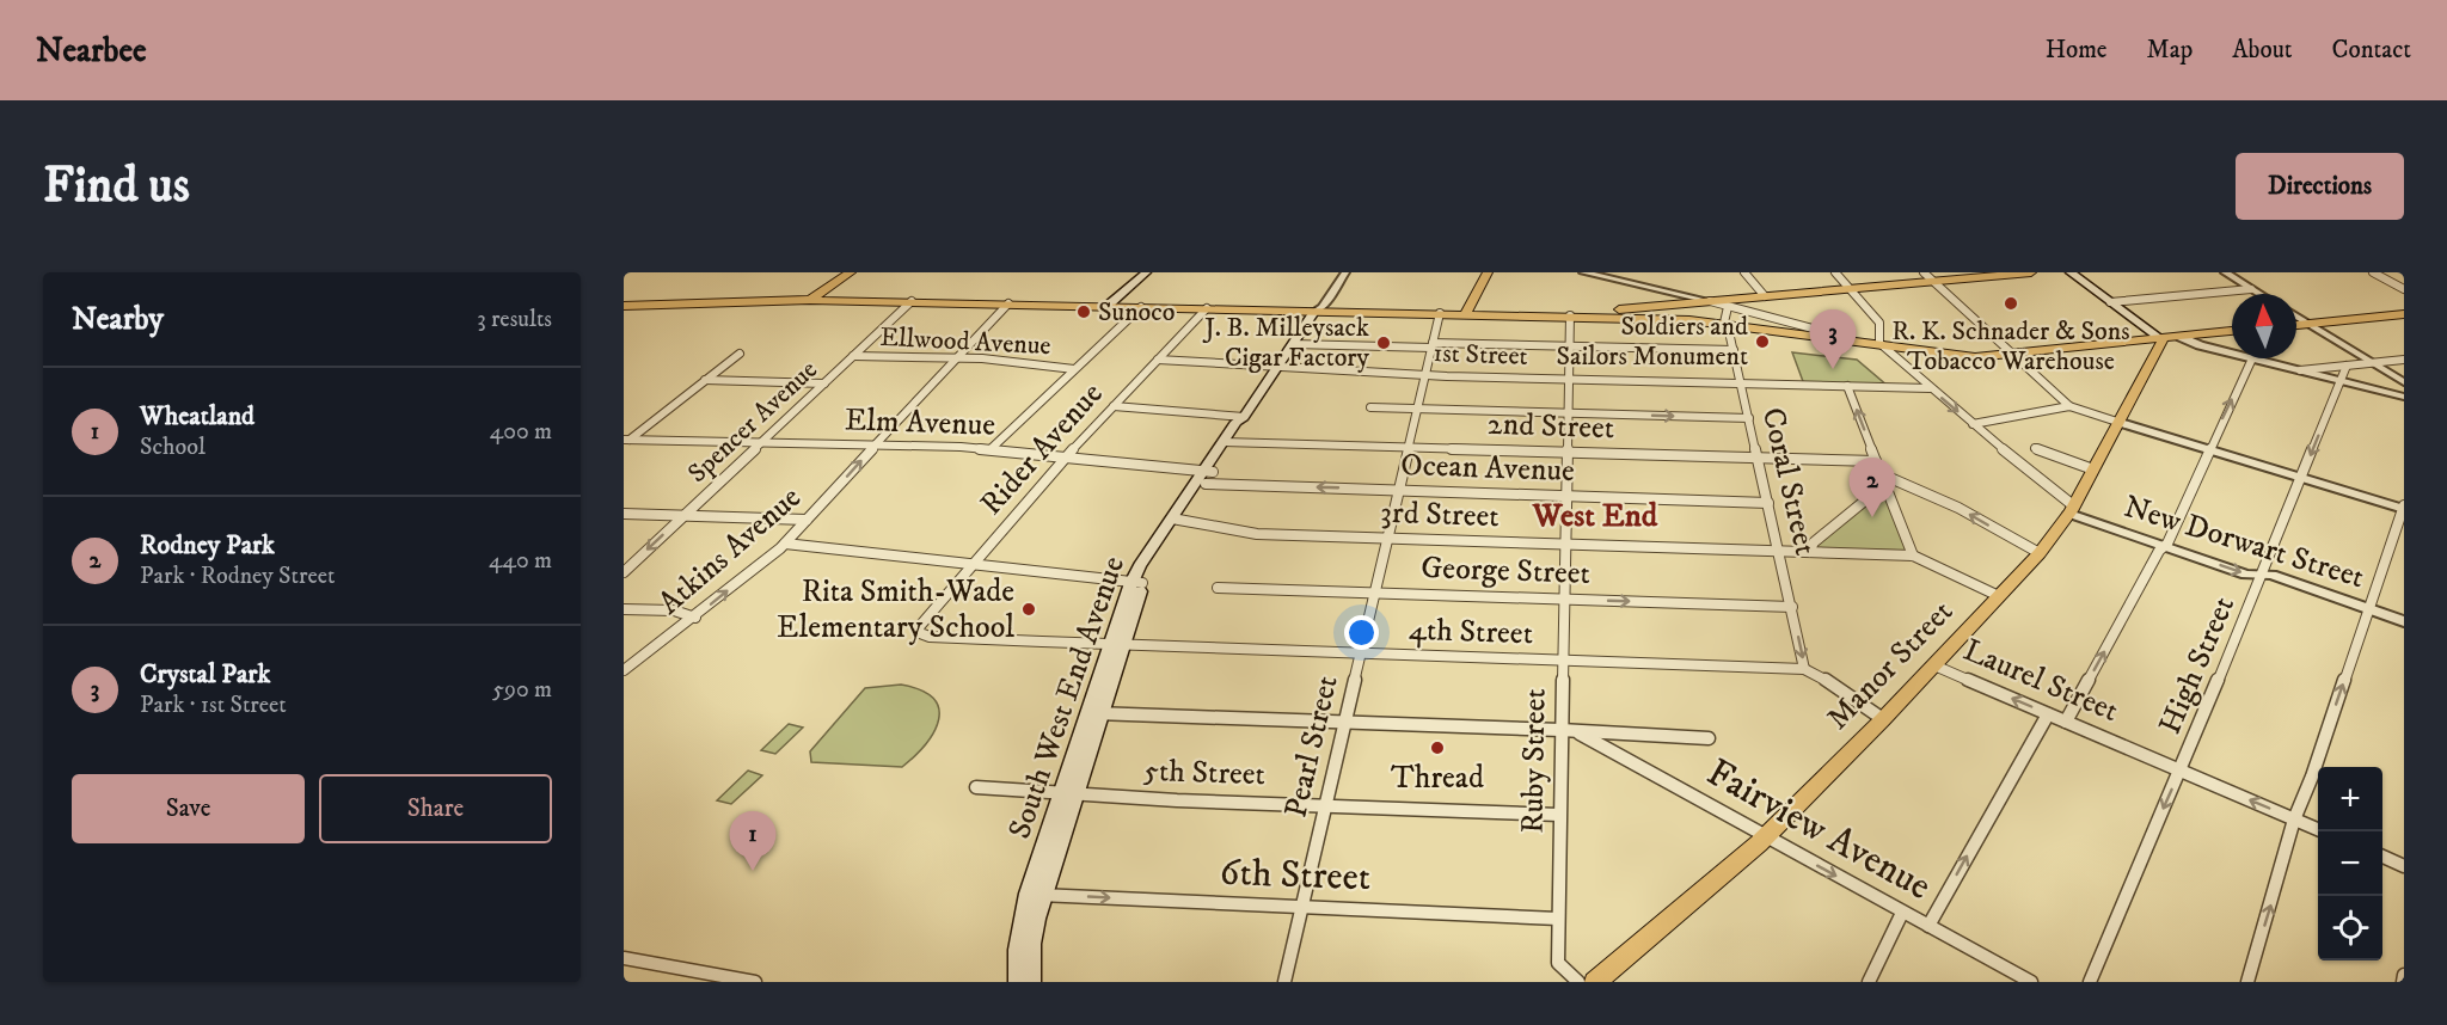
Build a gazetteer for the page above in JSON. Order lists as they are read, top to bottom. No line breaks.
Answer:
{"streets":{"main road":["Manor Street","South West End Avenue"],"street":["Ellwood Avenue","1st Street","Spencer Avenue","Elm Avenue","2nd Street","Rider Avenue","Ocean Avenue","Coral Street","3rd Street","New Dorwart Street","Atkins Avenue","George Street","4th Street","High Street","Laurel Street","Pearl Street","Ruby Street","5th Street","Fairview Avenue","6th Street"]},"crossings":[["Ellwood Avenue","Spencer Avenue"],["Ellwood Avenue","Atkins Avenue"],["1st Street","Rider Avenue"],["1st Street","Coral Street"],["1st Street","South West End Avenue"],["1st Street","Pearl Street"],["1st Street","Ruby Street"],["Spencer Avenue","Elm Avenue"],["Elm Avenue","Rider Avenue"],["Elm Avenue","Ocean Avenue"],["Elm Avenue","Atkins Avenue"],["Elm Avenue","South West End Avenue"],["2nd Street","Coral Street"],["2nd Street","South West End Avenue"],["2nd Street","Pearl Street"],["2nd Street","Ruby Street"],["Rider Avenue","4th Street"],["Ocean Avenue","Coral Street"],["Ocean Avenue","South West End Avenue"],["Ocean Avenue","Pearl Street"],["Ocean Avenue","Ruby Street"],["Coral Street","3rd Street"],["Coral Street","George Street"],["Coral Street","4th Street"],["3rd Street","Manor Street"],["3rd Street","South West End Avenue"],["3rd Street","Pearl Street"],["3rd Street","Ruby Street"],["New Dorwart Street","Manor Street"],["New Dorwart Street","High Street"],["George Street","Pearl Street"],["George Street","Ruby Street"],["4th Street","Manor Street"],["4th Street","South West End Avenue"],["4th Street","Pearl Street"],["4th Street","Ruby Street"],["Manor Street","Laurel Street"],["Manor Street","Fairview Avenue"],["High Street","Laurel Street"],["South West End Avenue","5th Street"],["South West End Avenue","6th Street"],["Pearl Street","5th Street"],["Pearl Street","6th Street"],["Ruby Street","5th Street"],["Ruby Street","6th Street"]],"one_way":["Atkins Avenue","George Street","High Street","Laurel Street","6th Street"],"districts":["West End"],"places":["R. K. Schnader & Sons Tobacco Warehouse","Sunoco","Soldiers and Sailors Monument","J. B. Milleysack Cigar Factory","Rita Smith-Wade Elementary School","Thread"],"north":"top","page":{"header":"Nearbee","nav":["Home","Map","About","Contact"],"buttons":["Directions",["Save","Share"]],"title":"Find us","heading":["Nearby","3 results"],"pins":["3","2","1"],"list":[{"mark":"1","name":"Wheatland","note":"School","value":"400 m"},{"mark":"2","name":"Rodney Park","note":"Park · Rodney Street","value":"440 m"},{"mark":"3","name":"Crystal Park","note":"Park · 1st Street","value":"590 m"}],"map_buttons":["+","−"]}}
